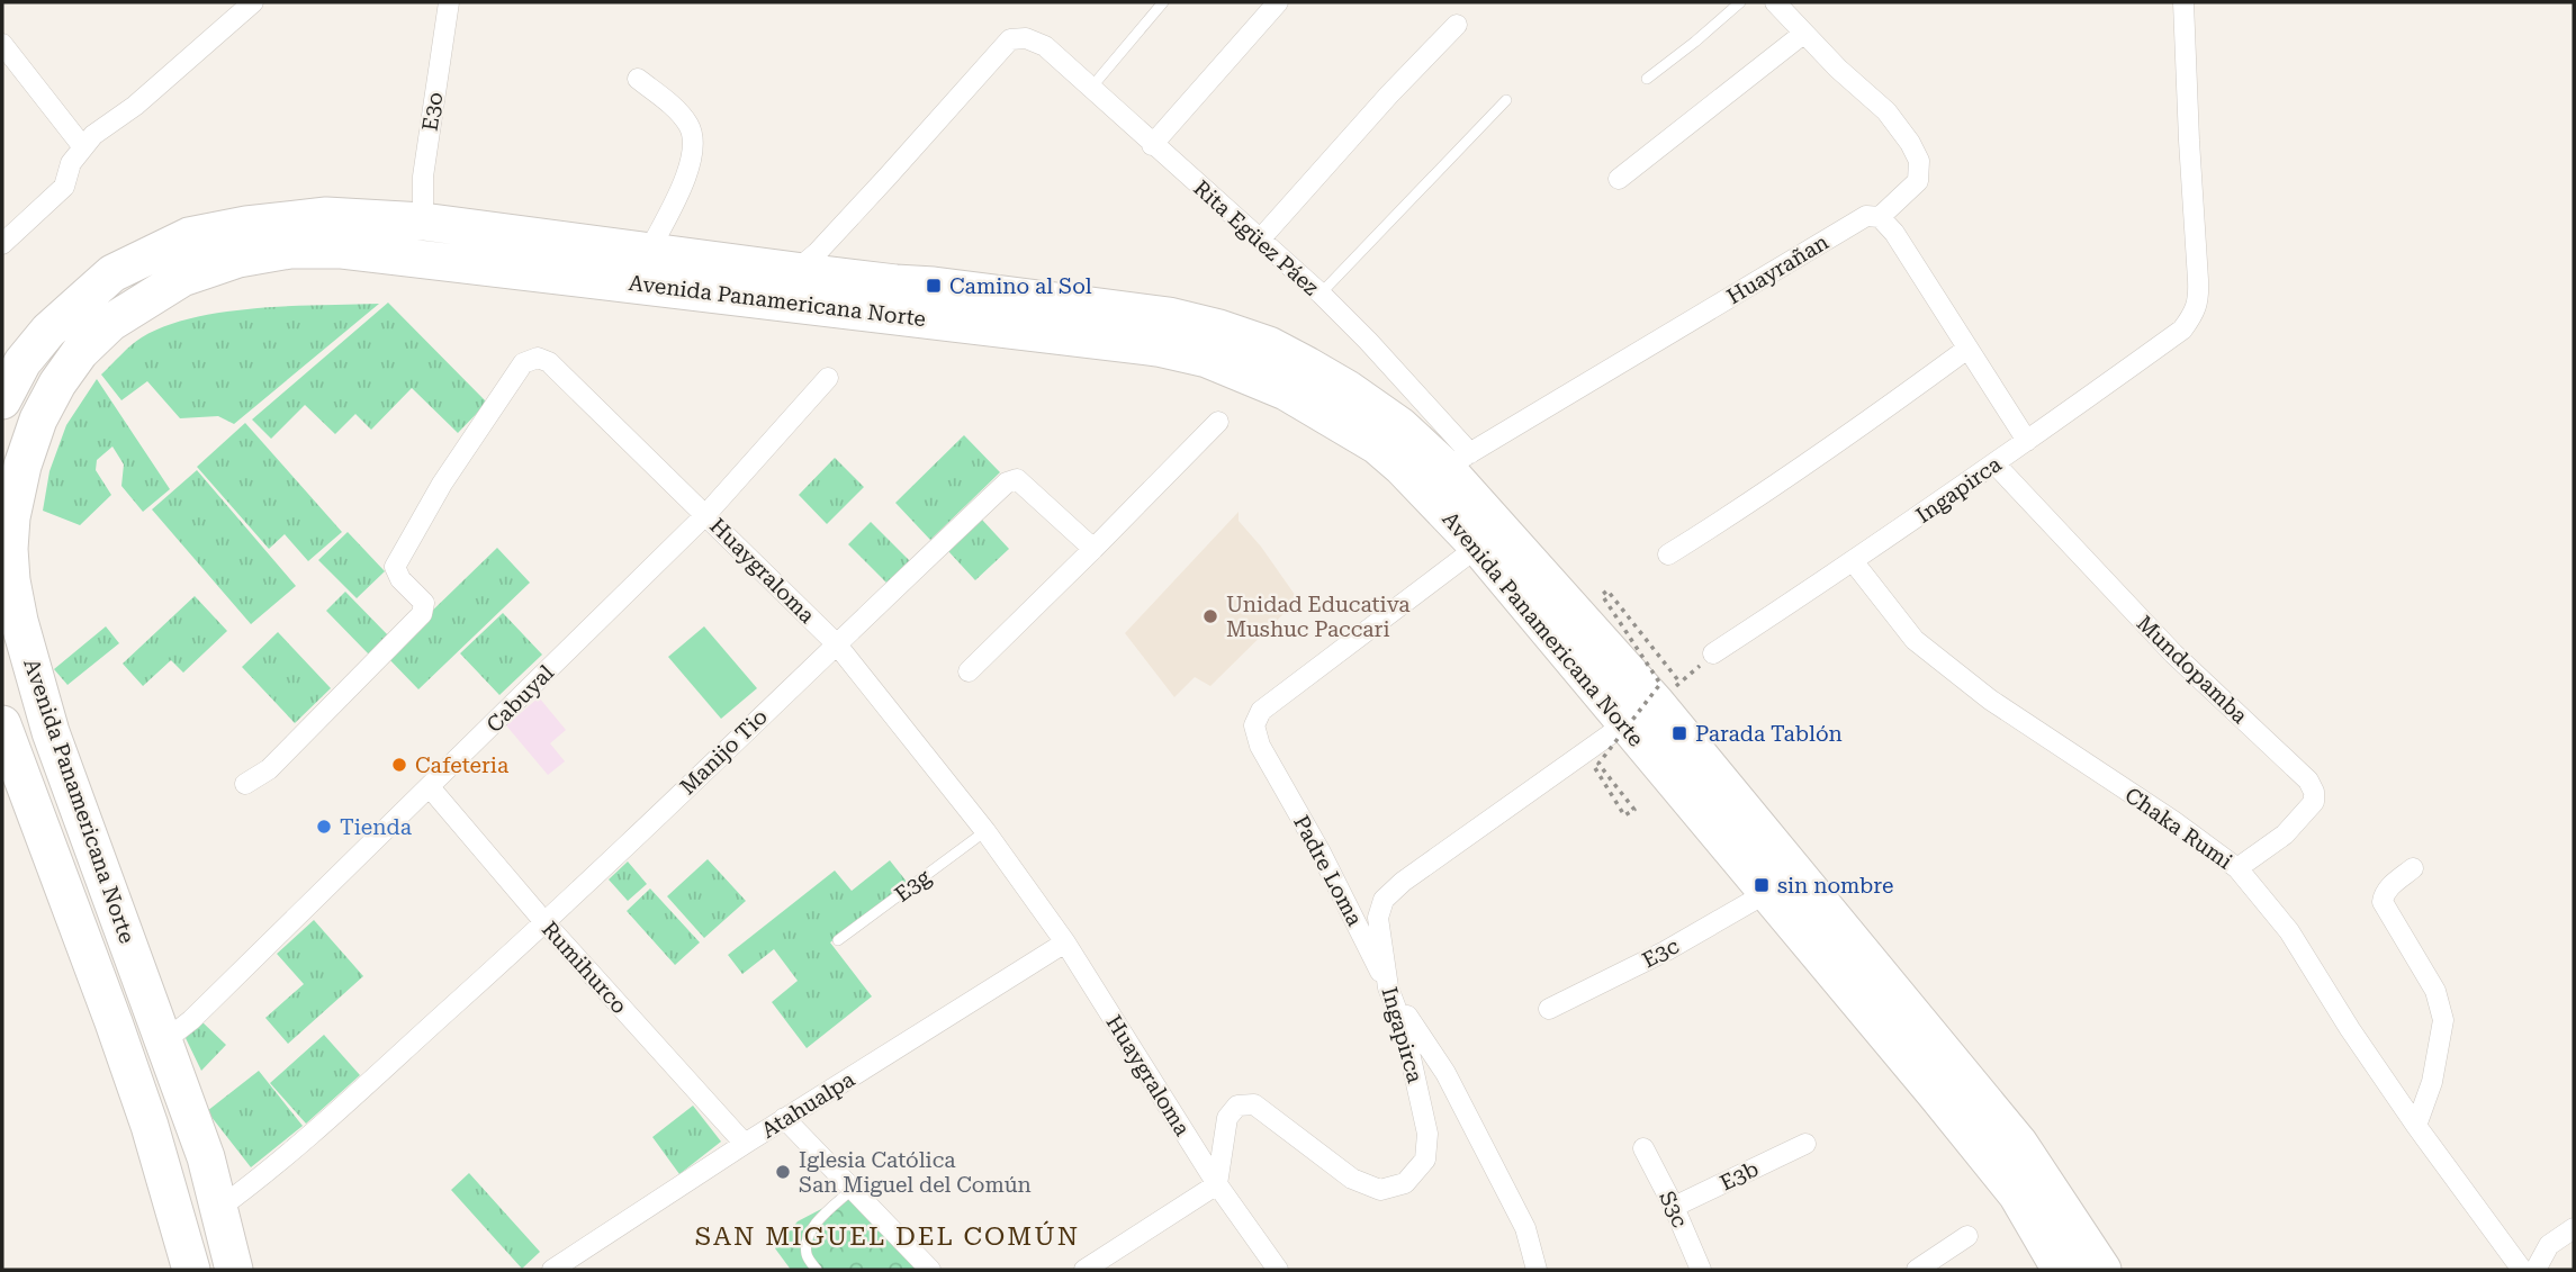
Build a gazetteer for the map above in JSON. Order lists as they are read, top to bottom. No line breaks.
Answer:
{"streets":{"highway":["Avenida Panamericana Norte"],"street":["E3o","Rita Egüez Páez","Huayrañan","Ingapirca","Huaygraloma","Mundopamba","Cabuyal","Manijo Tio","Chaka Rumi","Padre Loma","E3c","Rumihurco","Atahualpa","E3b","S3c"],"lane":["E3g"]},"crossings":[["E3o","Avenida Panamericana Norte"],["Rita Egüez Páez","Huayrañan"],["Rita Egüez Páez","Avenida Panamericana Norte"],["Huayrañan","Avenida Panamericana Norte"],["Avenida Panamericana Norte","Ingapirca"],["Avenida Panamericana Norte","Cabuyal"],["Avenida Panamericana Norte","Manijo Tio"],["Avenida Panamericana Norte","Padre Loma"],["Avenida Panamericana Norte","E3c"],["Ingapirca","Huaygraloma"],["Ingapirca","Mundopamba"],["Ingapirca","Chaka Rumi"],["Ingapirca","Padre Loma"],["Huaygraloma","Cabuyal"],["Huaygraloma","Manijo Tio"],["Huaygraloma","E3g"],["Huaygraloma","Atahualpa"],["Mundopamba","Chaka Rumi"],["Cabuyal","Rumihurco"],["Manijo Tio","Rumihurco"],["Rumihurco","Atahualpa"],["E3b","S3c"]],"districts":["SAN MIGUEL DEL COMÚN"],"places":{"transit":["Camino al Sol","Parada Tablón","sin nombre"],"other":["Unidad Educativa Mushuc Paccari","Cafeteria","Tienda","Iglesia Católica San Miguel del Común"]}}
